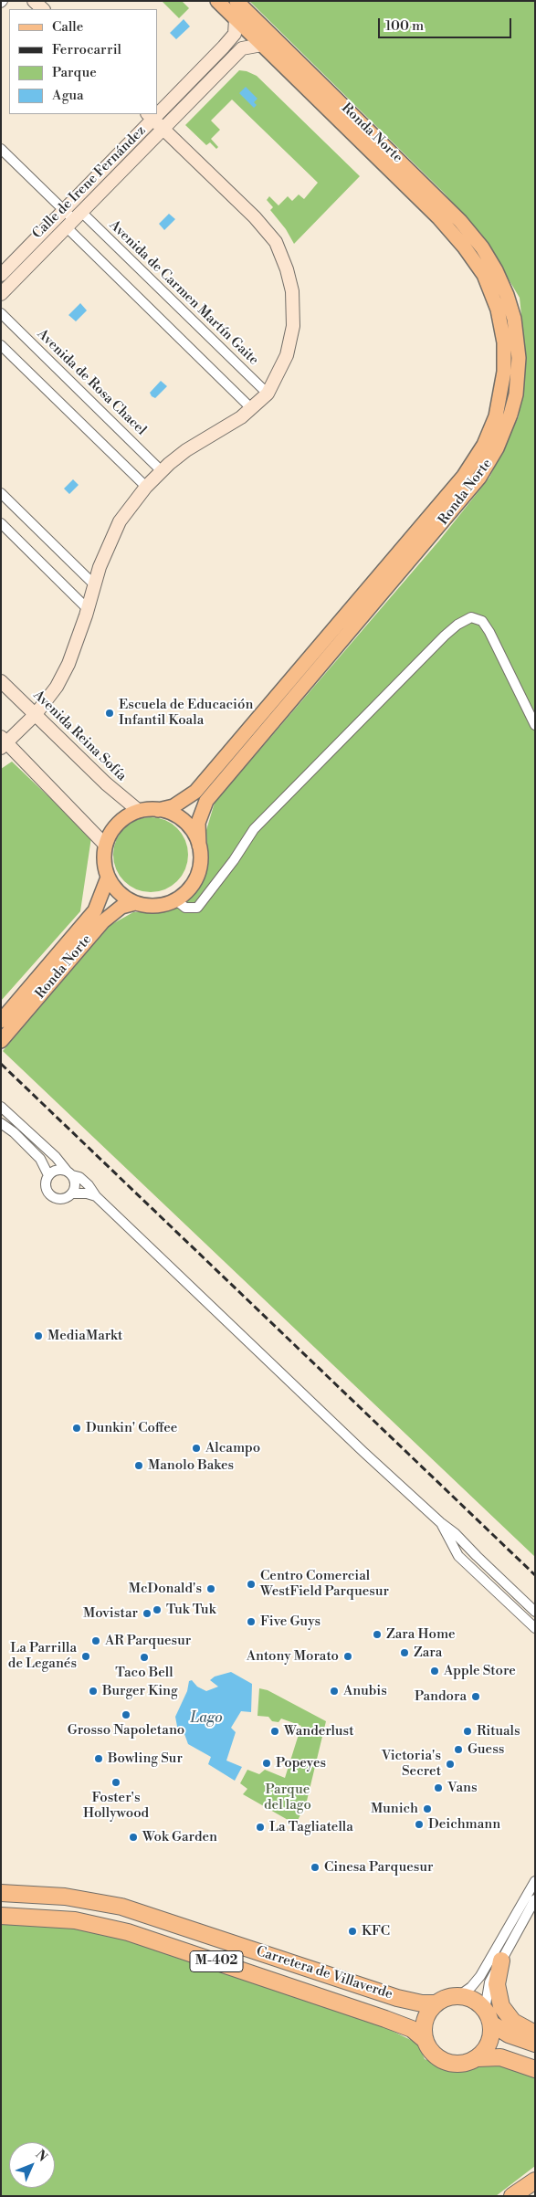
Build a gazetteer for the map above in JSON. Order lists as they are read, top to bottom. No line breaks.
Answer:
{"streets":{"highway":["M-402","Carretera de Villaverde"],"main road":["Ronda Norte"],"street":["Calle de Irene Fernández","Avenida de Carmen Martín Gaite","Avenida de Rosa Chacel","Avenida Reina Sofía"]},"crossings":[["Ronda Norte","Calle de Irene Fernández"],["Ronda Norte","Avenida Reina Sofía"],["Calle de Irene Fernández","Avenida de Carmen Martín Gaite"],["M-402","Carretera de Villaverde"]],"water":["Lago"],"parks":["Parque del lago"],"places":["Escuela de Educación Infantil Koala","MediaMarkt","Dunkin' Coffee","Alcampo","Manolo Bakes","Centro Comercial WestField Parquesur","McDonald's","Tuk Tuk","Movistar","Five Guys","Zara Home","AR Parquesur","Zara","La Parrilla de Leganés","Antony Morato","Taco Bell","Apple Store","Burger King","Anubis","Pandora","Grosso Napoletano","Wanderlust","Rituals","Guess","Bowling Sur","Popeyes","Victoria's Secret","Foster's Hollywood","Vans","Munich","Deichmann","La Tagliatella","Wok Garden","Cinesa Parquesur","KFC"],"legend":["Calle","Ferrocarril","Parque","Agua"],"scale_bar":"100 m","north":"top right"}
